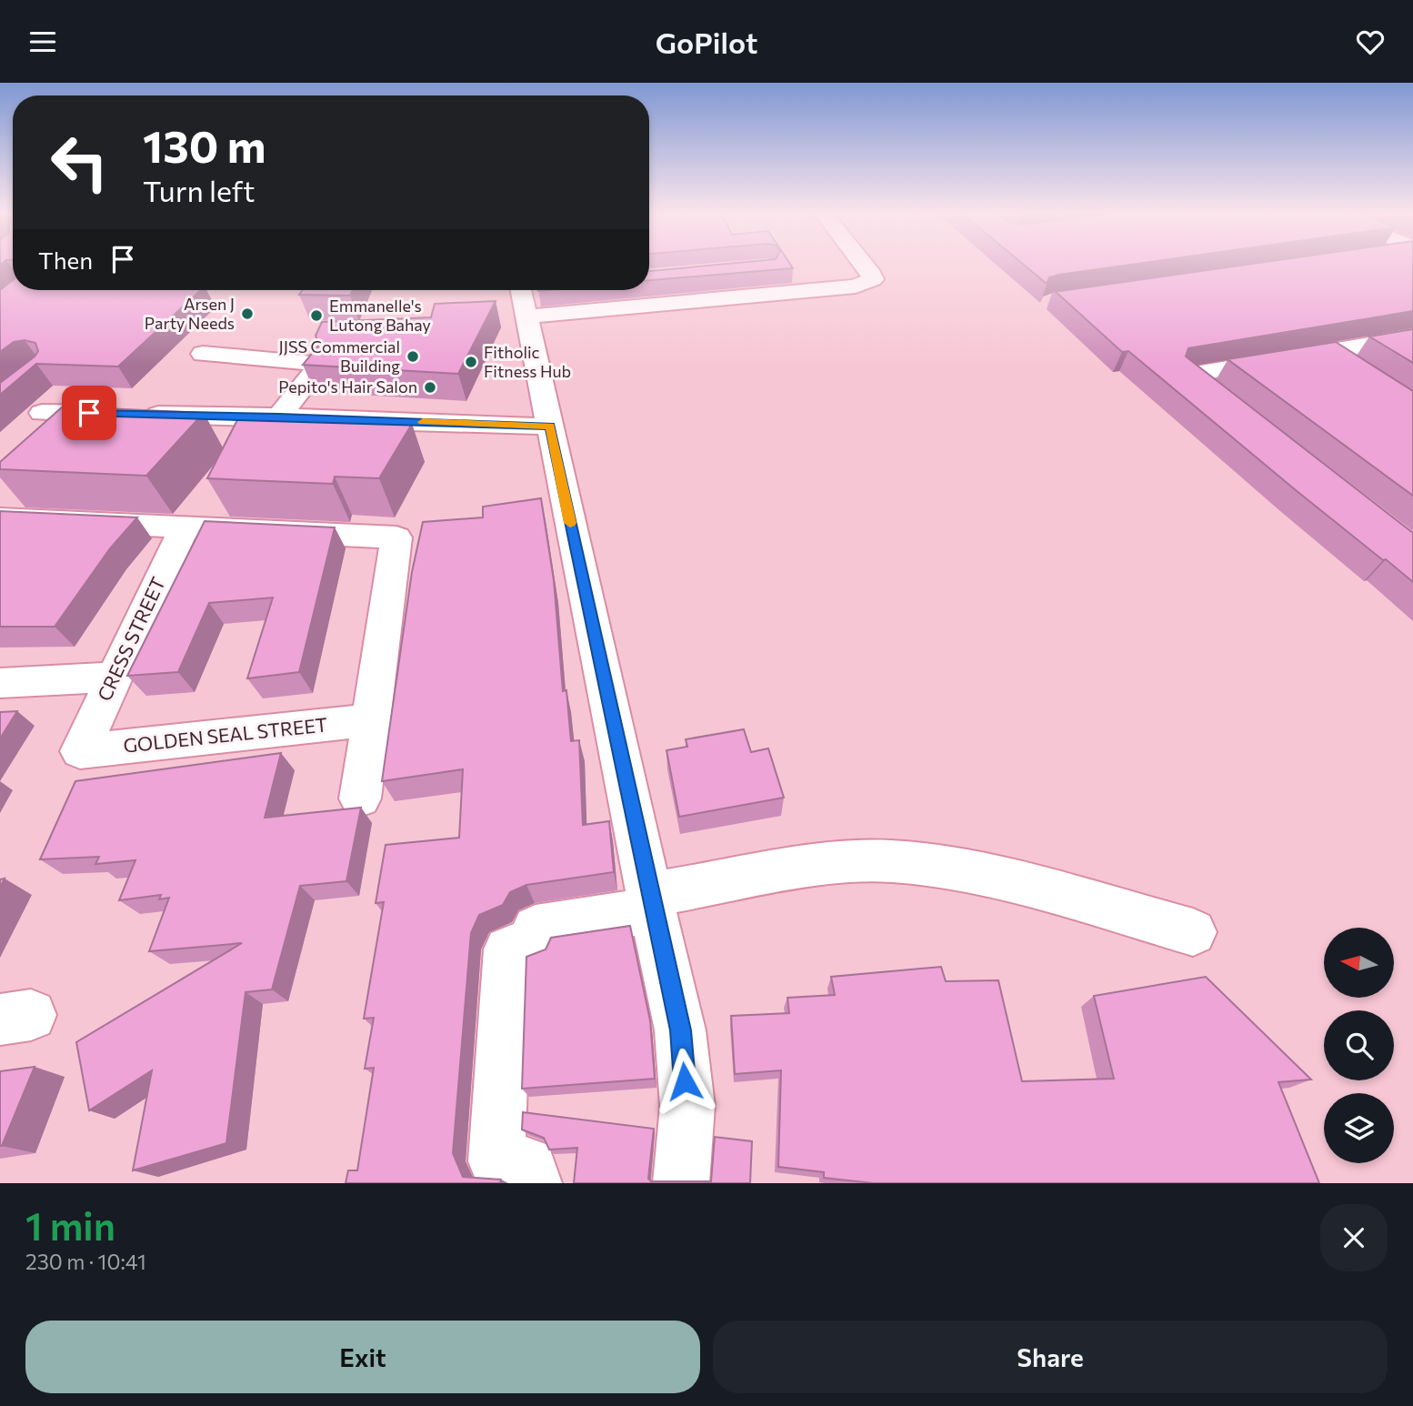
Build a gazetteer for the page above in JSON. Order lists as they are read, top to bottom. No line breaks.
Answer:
{"streets":{"street":["CRESS STREET","GOLDEN SEAL STREET"]},"crossings":[["CRESS STREET","GOLDEN SEAL STREET"]],"places":["Arsen J Party Needs","Emmanelle's Lutong Bahay","JJSS Commercial Building","Fitholic Fitness Hub","Pepito's Hair Salon"],"north":"left","page":{"header":"GoPilot","turn":["130 m","Turn left"],"then":"Then","heading":["1 min","230 m · 10:41"],"buttons":["Exit","Share"]}}
